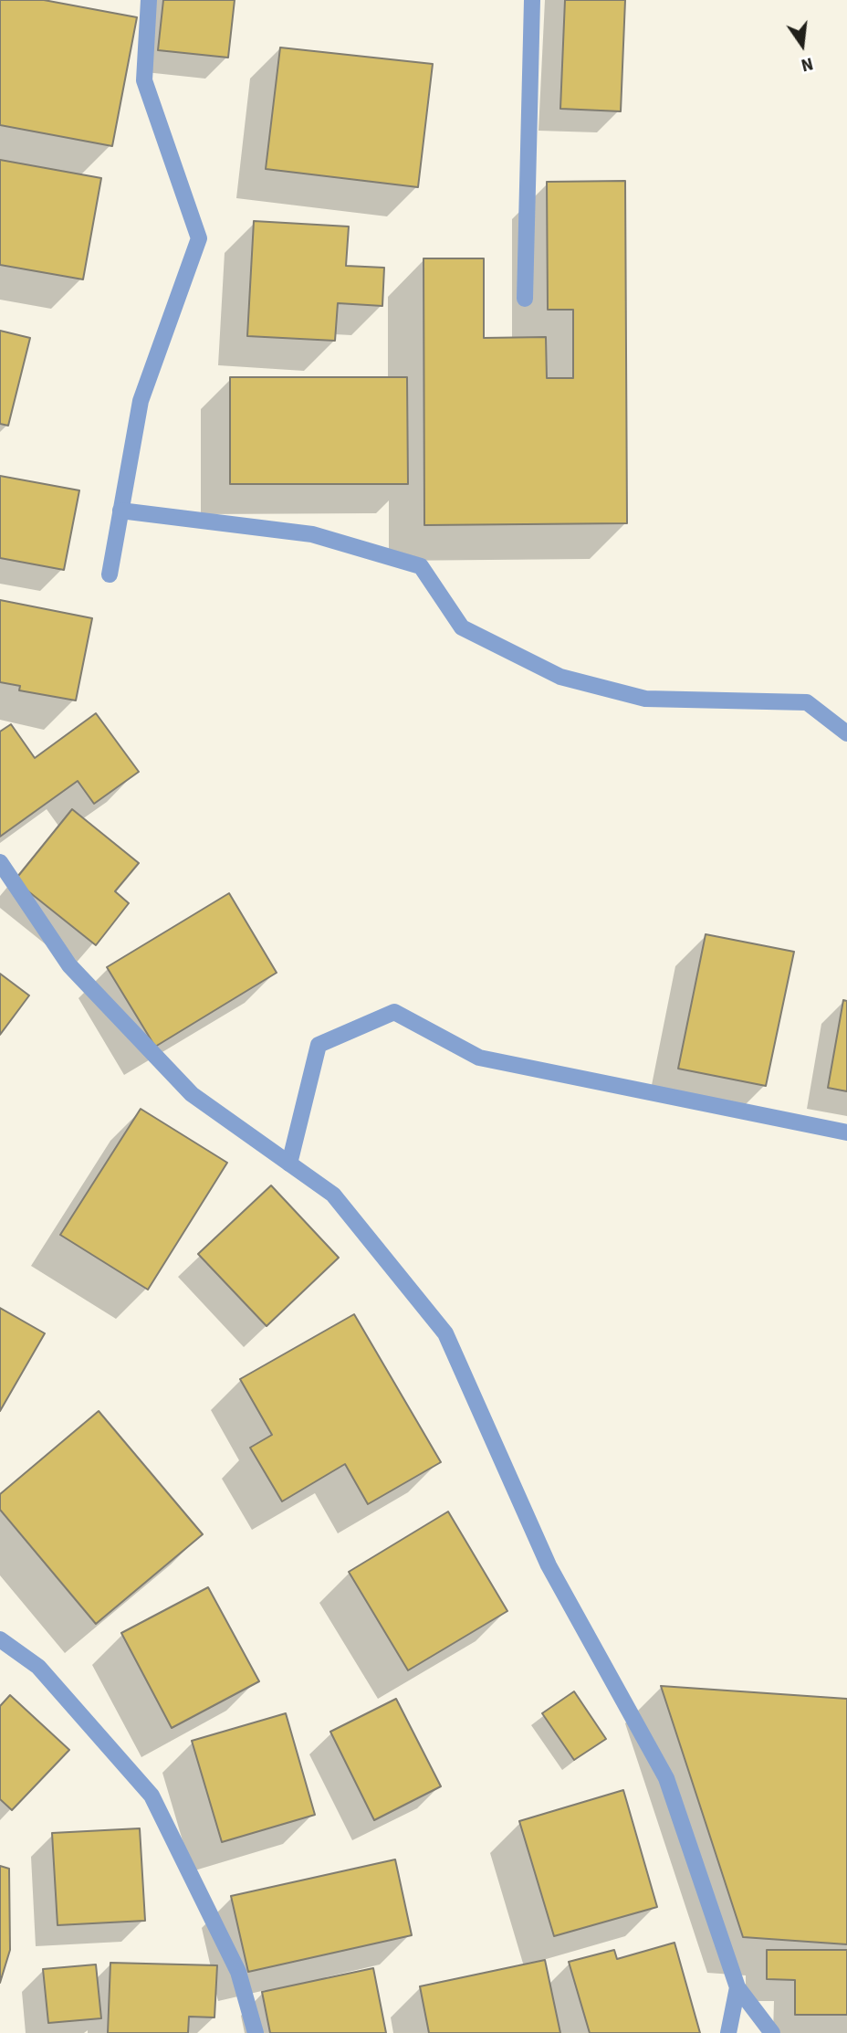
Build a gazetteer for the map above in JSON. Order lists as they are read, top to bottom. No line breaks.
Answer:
{"north":"bottom"}
